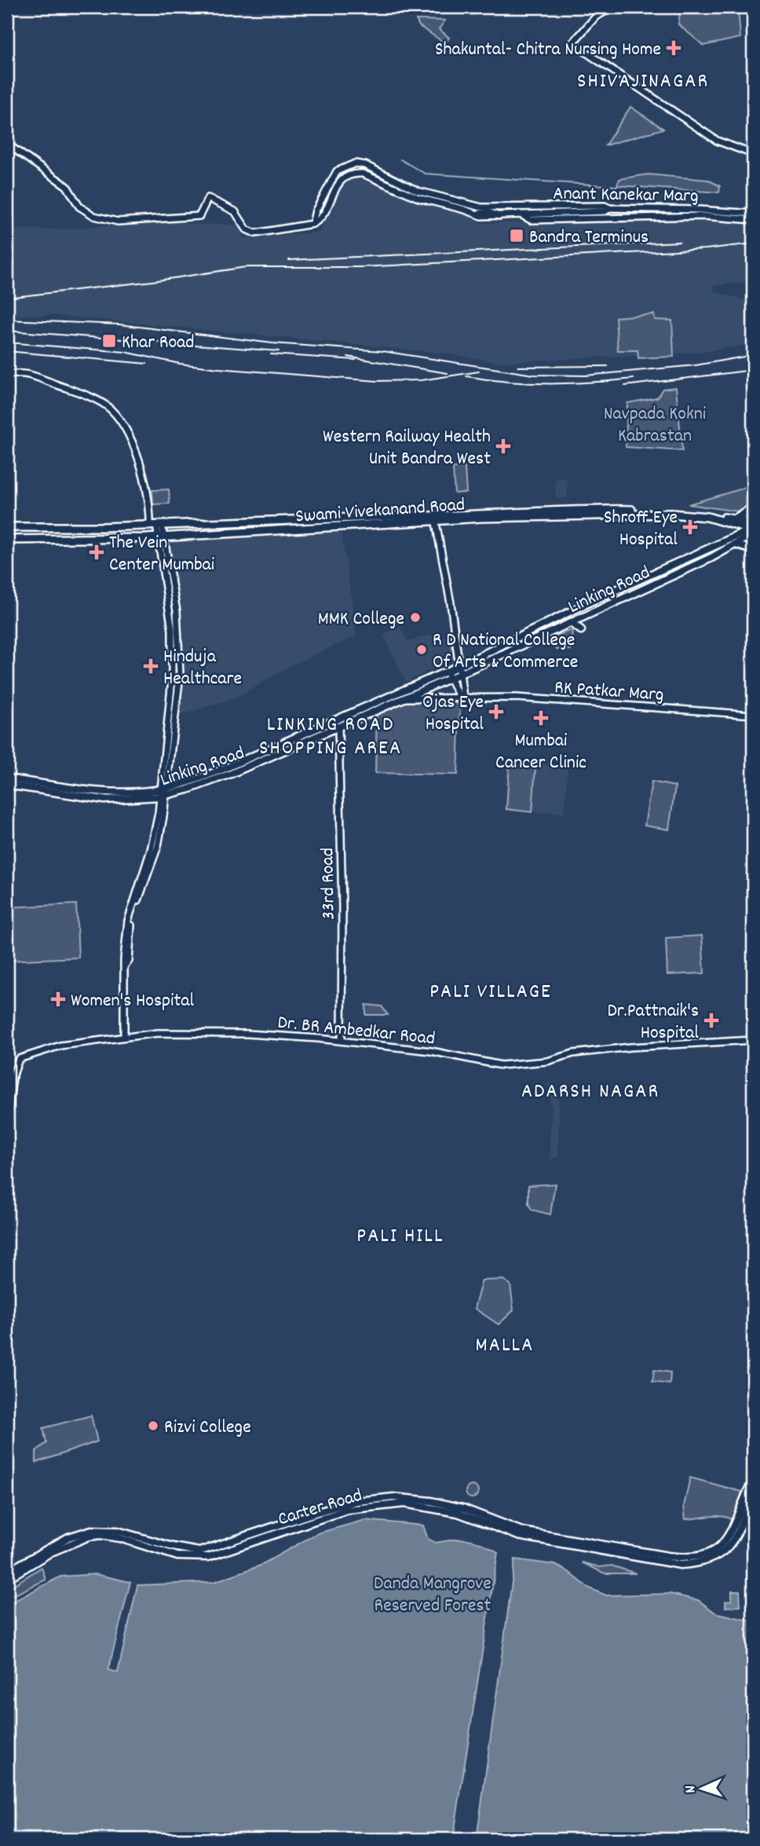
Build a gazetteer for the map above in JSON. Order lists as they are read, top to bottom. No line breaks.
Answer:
{"streets":{"main road":["Swami Vivekanand Road","Linking Road","Carter Road"],"street":["Anant Kanekar Marg","RK Patkar Marg","33rd Road","Dr. BR Ambedkar Road"]},"crossings":[["Swami Vivekanand Road","Linking Road"],["Linking Road","RK Patkar Marg"],["Linking Road","33rd Road"],["33rd Road","Dr. BR Ambedkar Road"]],"districts":["SHIVAJINAGAR","LINKING ROAD SHOPPING AREA","PALI VILLAGE","ADARSH NAGAR","PALI HILL","MALLA"],"parks":["Navpada Kokni Kabrastan","Danda Mangrove Reserved Forest"],"places":{"health":["Shakuntal- Chitra Nursing Home","Western Railway Health Unit Bandra West","Shroff Eye Hospital","The Vein Center Mumbai","Hinduja Healthcare","Ojas Eye Hospital","Mumbai Cancer Clinic","Women's Hospital","Dr.Pattnaik's Hospital"],"transit":["Bandra Terminus","Khar Road"],"other":["MMK College","R D National College Of Arts & Commerce","Rizvi College"]},"north":"left"}
